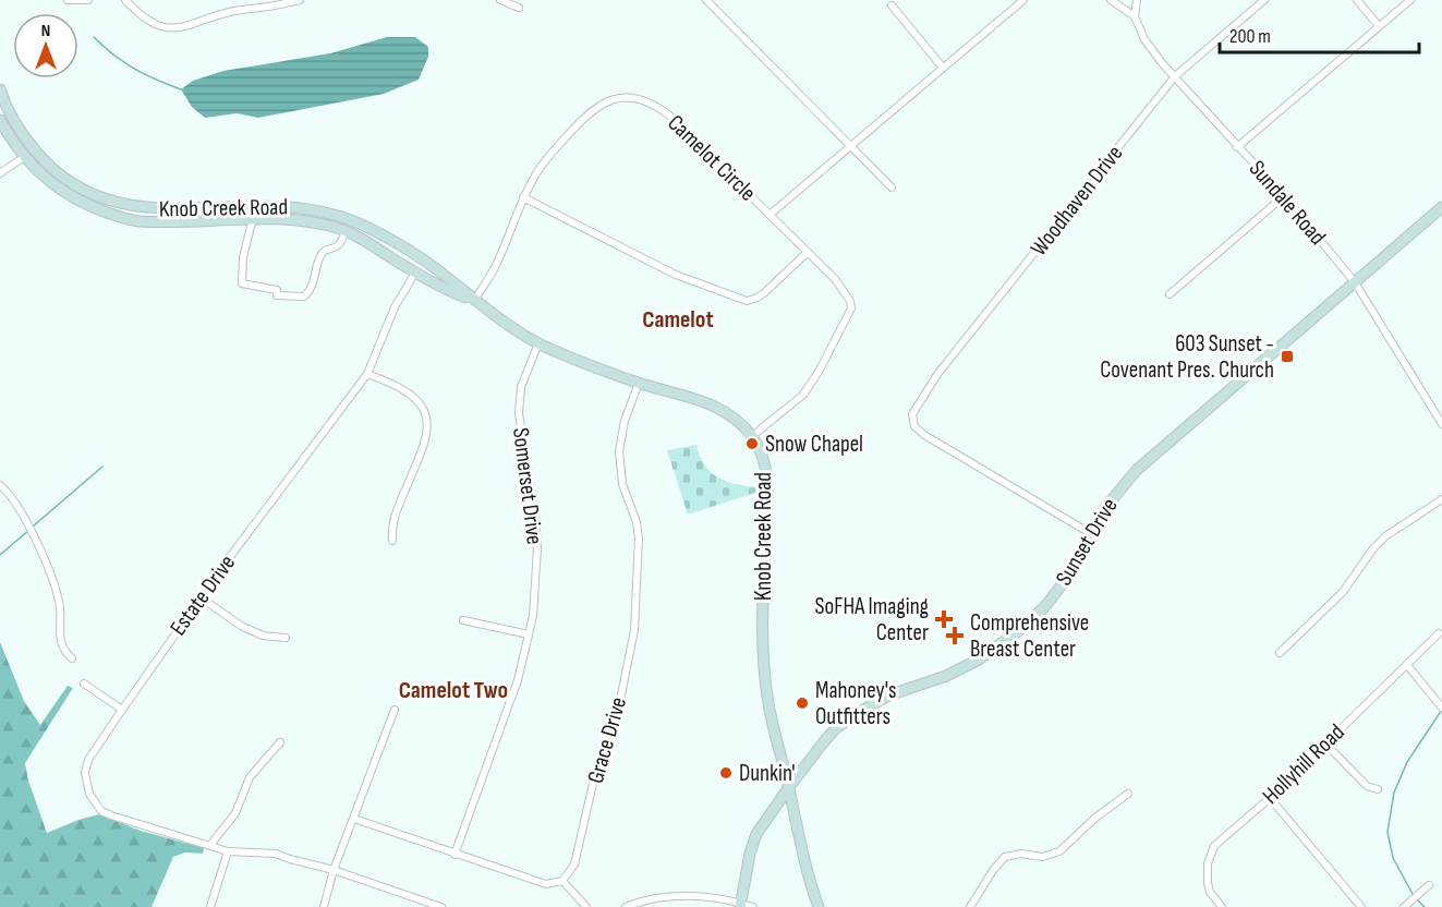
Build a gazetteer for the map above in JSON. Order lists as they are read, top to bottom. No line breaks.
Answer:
{"streets":{"main road":["Knob Creek Road","Sunset Drive"],"street":["Camelot Circle","Woodhaven Drive","Sundale Road","Somerset Drive","Estate Drive","Grace Drive","Hollyhill Road"]},"crossings":[["Camelot Circle","Knob Creek Road"],["Woodhaven Drive","Sundale Road"],["Woodhaven Drive","Sunset Drive"],["Sundale Road","Sunset Drive"],["Knob Creek Road","Somerset Drive"],["Knob Creek Road","Sunset Drive"],["Knob Creek Road","Estate Drive"],["Knob Creek Road","Grace Drive"]],"districts":["Camelot","Camelot Two"],"places":{"transit":["603 Sunset - Covenant Pres. Church"],"other":["Snow Chapel","Mahoney's Outfitters","Dunkin'"],"health":["SoFHA Imaging Center","Comprehensive Breast Center"]},"scale_bar":"200 m","north":"top"}
